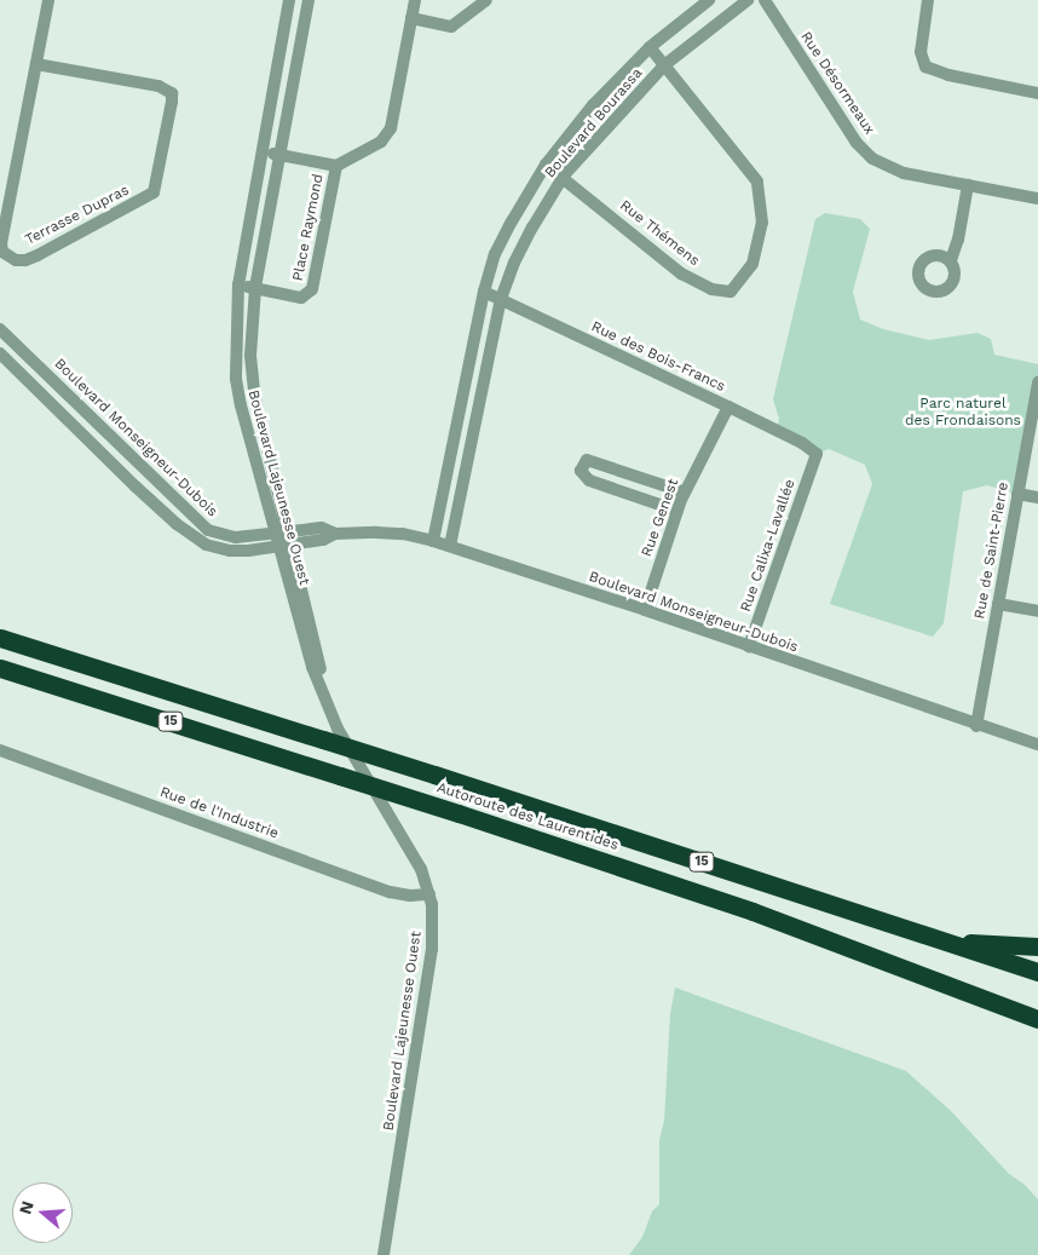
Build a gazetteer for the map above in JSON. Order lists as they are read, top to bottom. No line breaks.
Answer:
{"streets":{"highway":["15","Autoroute des Laurentides"],"street":["Rue Désormeaux","Boulevard Bourassa","Terrasse Dupras","Place Raymond","Rue Thémens","Rue des Bois-Francs","Boulevard Monseigneur-Dubois","Boulevard Lajeunesse Ouest","Rue Genest","Rue Calixa-Lavallée","Rue de Saint-Pierre","Rue de l'Industrie"]},"crossings":[["Boulevard Bourassa","Rue Thémens"],["Boulevard Bourassa","Rue des Bois-Francs"],["Boulevard Bourassa","Boulevard Monseigneur-Dubois"],["Place Raymond","Boulevard Lajeunesse Ouest"],["Rue des Bois-Francs","Rue Genest"],["Rue des Bois-Francs","Rue Calixa-Lavallée"],["Boulevard Monseigneur-Dubois","Boulevard Lajeunesse Ouest"],["Boulevard Monseigneur-Dubois","Rue Genest"],["Boulevard Monseigneur-Dubois","Rue Calixa-Lavallée"],["Boulevard Monseigneur-Dubois","Rue de Saint-Pierre"],["Boulevard Lajeunesse Ouest","Rue de l'Industrie"]],"parks":["Parc naturel des Frondaisons"],"north":"left"}
